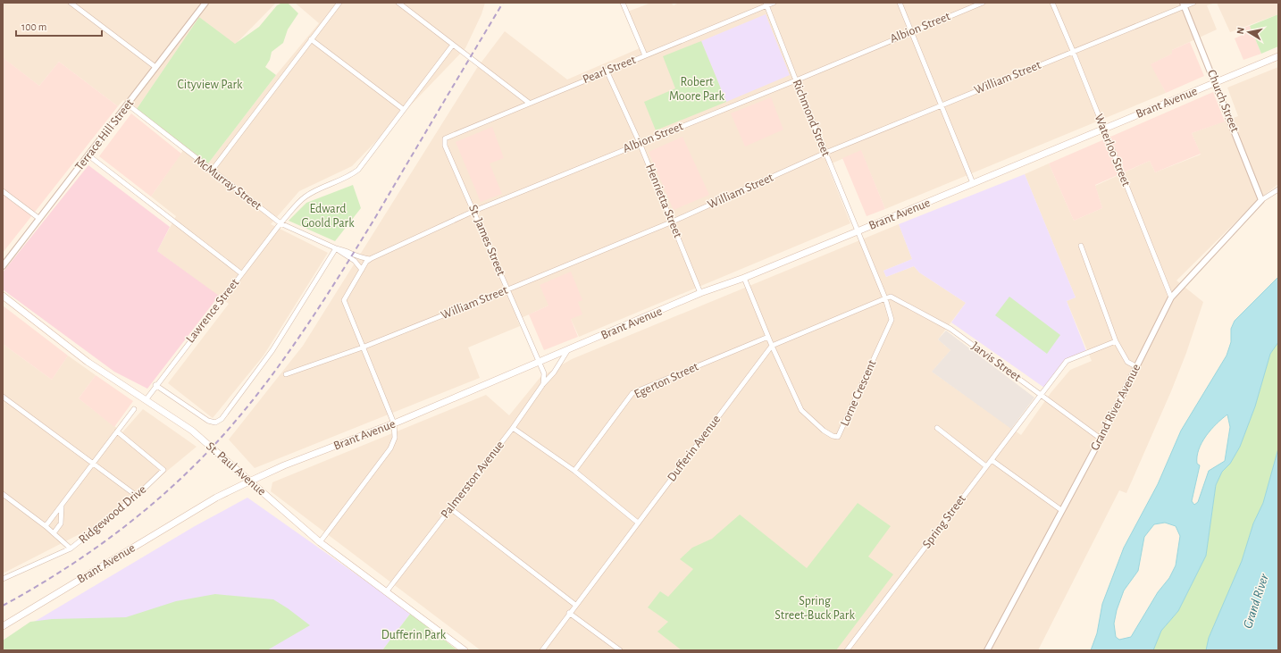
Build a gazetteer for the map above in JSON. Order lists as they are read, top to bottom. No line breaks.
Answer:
{"streets":{"main road":["Brant Avenue","St. Paul Avenue"],"street":["Albion Street","Pearl Street","William Street","Church Street","Richmond Street","Terrace Hill Street","Waterloo Street","McMurray Street","Henrietta Street","St. James Street","Lawrence Street","Jarvis Street","Egerton Street","Lorne Crescent","Grand River Avenue","Dufferin Avenue","Palmerston Avenue","Ridgewood Drive","Spring Street"]},"crossings":[["Albion Street","William Street"],["Albion Street","Richmond Street"],["Albion Street","McMurray Street"],["Albion Street","Henrietta Street"],["Albion Street","St. James Street"],["Pearl Street","Richmond Street"],["Pearl Street","Henrietta Street"],["Pearl Street","St. James Street"],["William Street","Church Street"],["William Street","Richmond Street"],["William Street","Waterloo Street"],["William Street","Henrietta Street"],["William Street","St. James Street"],["Church Street","Brant Avenue"],["Church Street","Grand River Avenue"],["Brant Avenue","Richmond Street"],["Brant Avenue","Waterloo Street"],["Brant Avenue","Henrietta Street"],["Brant Avenue","St. James Street"],["Brant Avenue","Lorne Crescent"],["Brant Avenue","St. Paul Avenue"],["Brant Avenue","Palmerston Avenue"],["Richmond Street","Lorne Crescent"],["Terrace Hill Street","McMurray Street"],["Waterloo Street","Grand River Avenue"],["McMurray Street","Lawrence Street"],["Lawrence Street","St. Paul Avenue"],["Jarvis Street","Lorne Crescent"],["Jarvis Street","Grand River Avenue"],["Jarvis Street","Spring Street"],["Egerton Street","Lorne Crescent"],["Lorne Crescent","Dufferin Avenue"],["St. Paul Avenue","Palmerston Avenue"]],"water":["Grand River"],"parks":["Robert Moore Park","Cityview Park","Edward Goold Park","Spring Street-Buck Park","Dufferin Park"],"scale_bar":"100 m","north":"left"}
